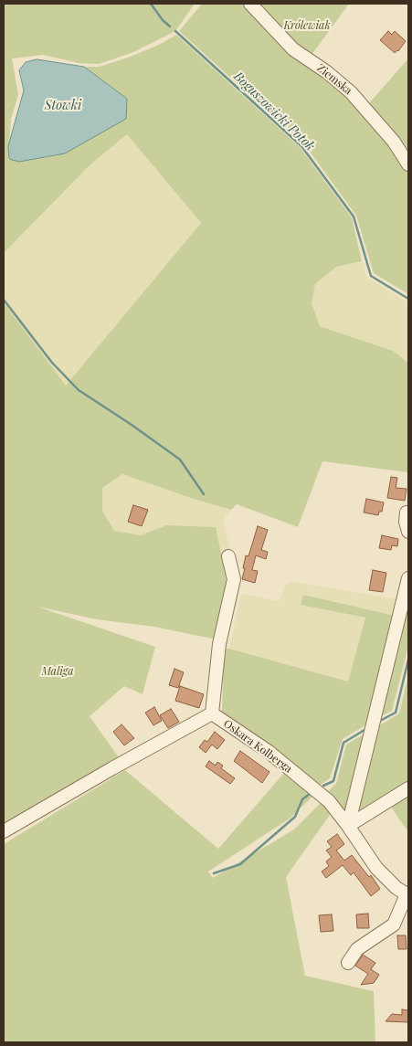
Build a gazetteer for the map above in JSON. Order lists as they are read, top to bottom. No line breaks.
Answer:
{"streets":{"street":["Ziemska","Oskara Kolberga"]},"water":["Stowki","Boguszowicki Potok"],"parks":["Królewiak","Maliga"]}
